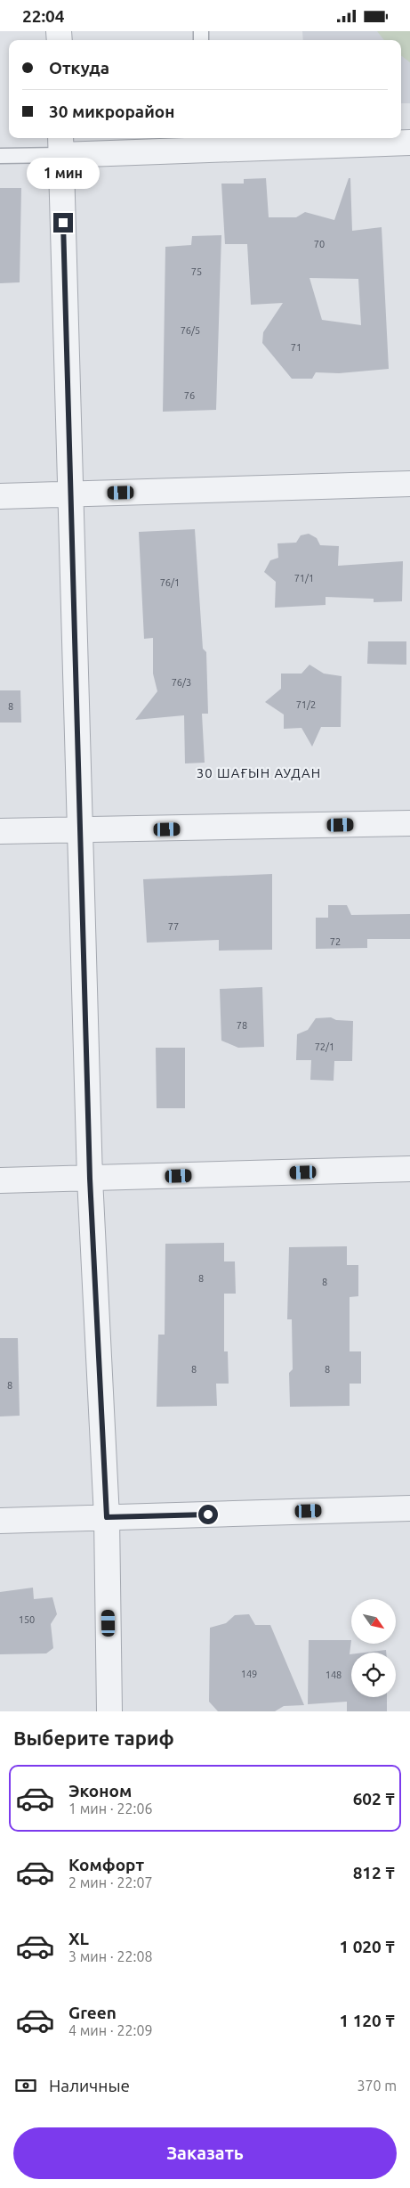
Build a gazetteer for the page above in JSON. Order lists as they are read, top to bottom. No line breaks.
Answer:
{"districts":["30 ШАҒЫН АУДАН"],"house_numbers":["70","75","76/5","71","76","71/1","76/1","76/3","71/2","8","77","72","78","72/1","8","8","8","8","8","150","149","148"],"north":"bottom right","page":{"status":"22:04","banner":["Откуда","30 микрорайон"],"bubble":"1 мин","heading":"Выберите тариф","list":[{"name":"Эконом","note":"1 мин · 22:06","value":"602 ₸"},{"name":"Комфорт","note":"2 мин · 22:07","value":"812 ₸"},{"name":"XL","note":"3 мин · 22:08","value":"1 020 ₸"},{"name":"Green","note":"4 мин · 22:09","value":"1 120 ₸"}],"pay":["Наличные","370 m"],"buttons":"Заказать"}}
